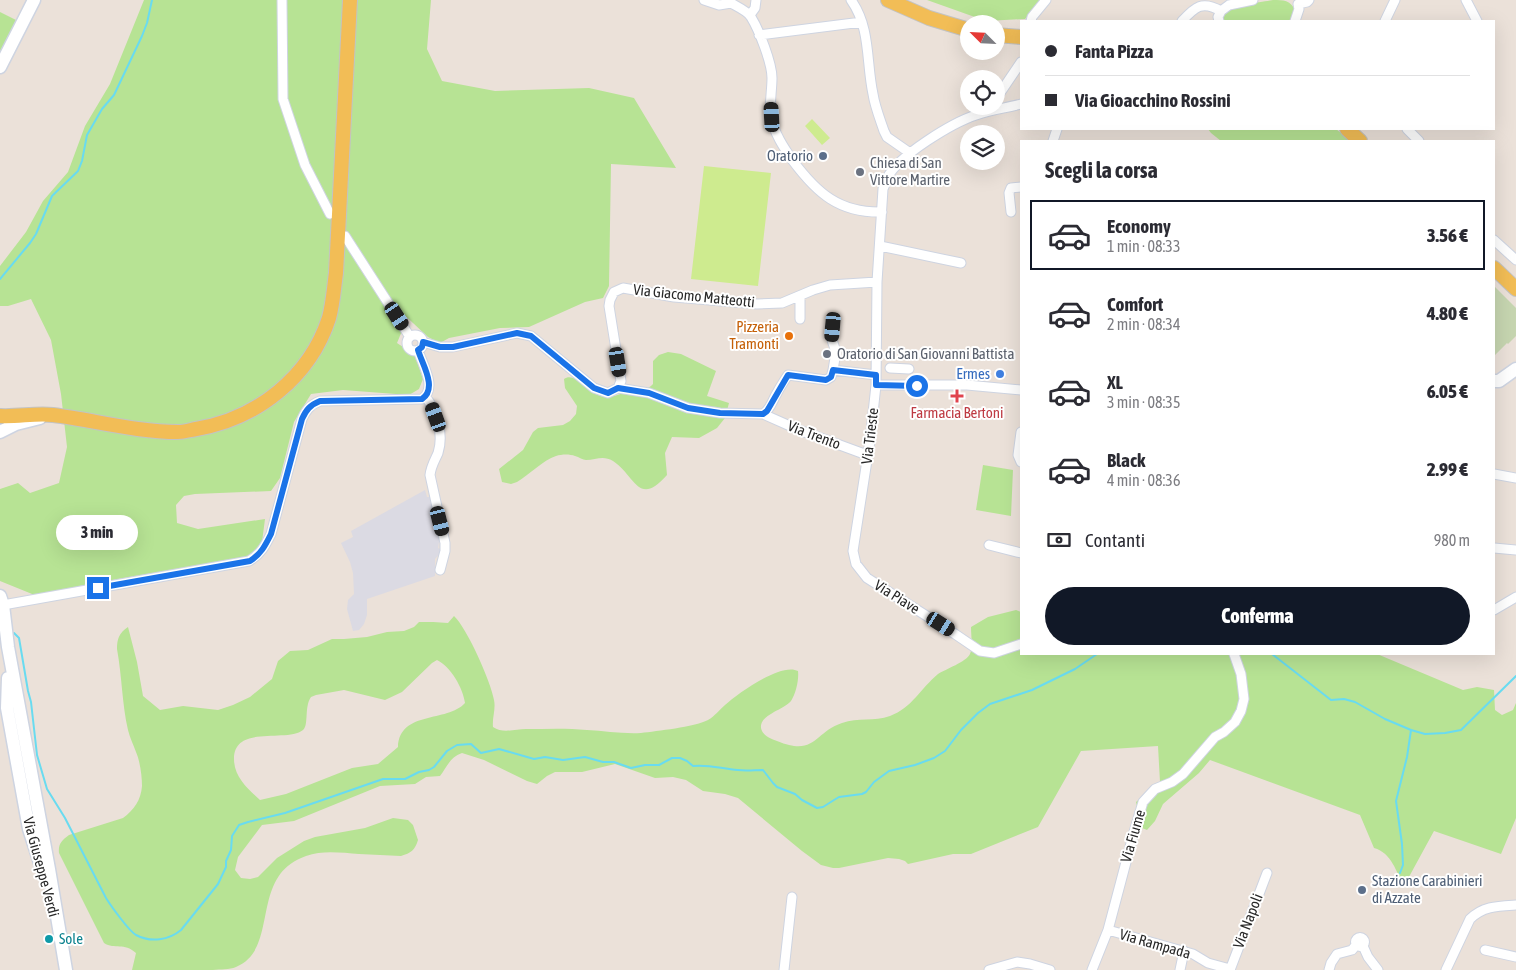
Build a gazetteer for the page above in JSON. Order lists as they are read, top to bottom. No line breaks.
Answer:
{"streets":{"main road":["Via Giuseppe Verdi"],"street":["Via Giacomo Matteotti","Via Trento","Via Trieste","Via Piave","Via Fiume","Via Napoli","Via Rampada"]},"crossings":[["Via Giacomo Matteotti","Via Trento"],["Via Giacomo Matteotti","Via Trieste"],["Via Trento","Via Trieste"],["Via Trieste","Via Piave"],["Via Fiume","Via Rampada"],["Via Napoli","Via Rampada"]],"places":{"other":["Oratorio","Chiesa di San Vittore Martire","Pizzeria Tramonti","Oratorio di San Giovanni Battista","Ermes","Stazione Carabinieri di Azzate","Sole"],"health":["Farmacia Bertoni"]},"north":"top left","page":{"banner":["Fanta Pizza","Via Gioacchino Rossini"],"heading":"Scegli la corsa","list":[{"name":"Economy","note":"1 min · 08:33","value":"3.56 €"},{"name":"Comfort","note":"2 min · 08:34","value":"4.80 €"},{"name":"XL","note":"3 min · 08:35","value":"6.05 €"},{"name":"Black","note":"4 min · 08:36","value":"2.99 €"}],"pay":["Contanti","980 m"],"bubble":"3 min","buttons":"Conferma"}}
